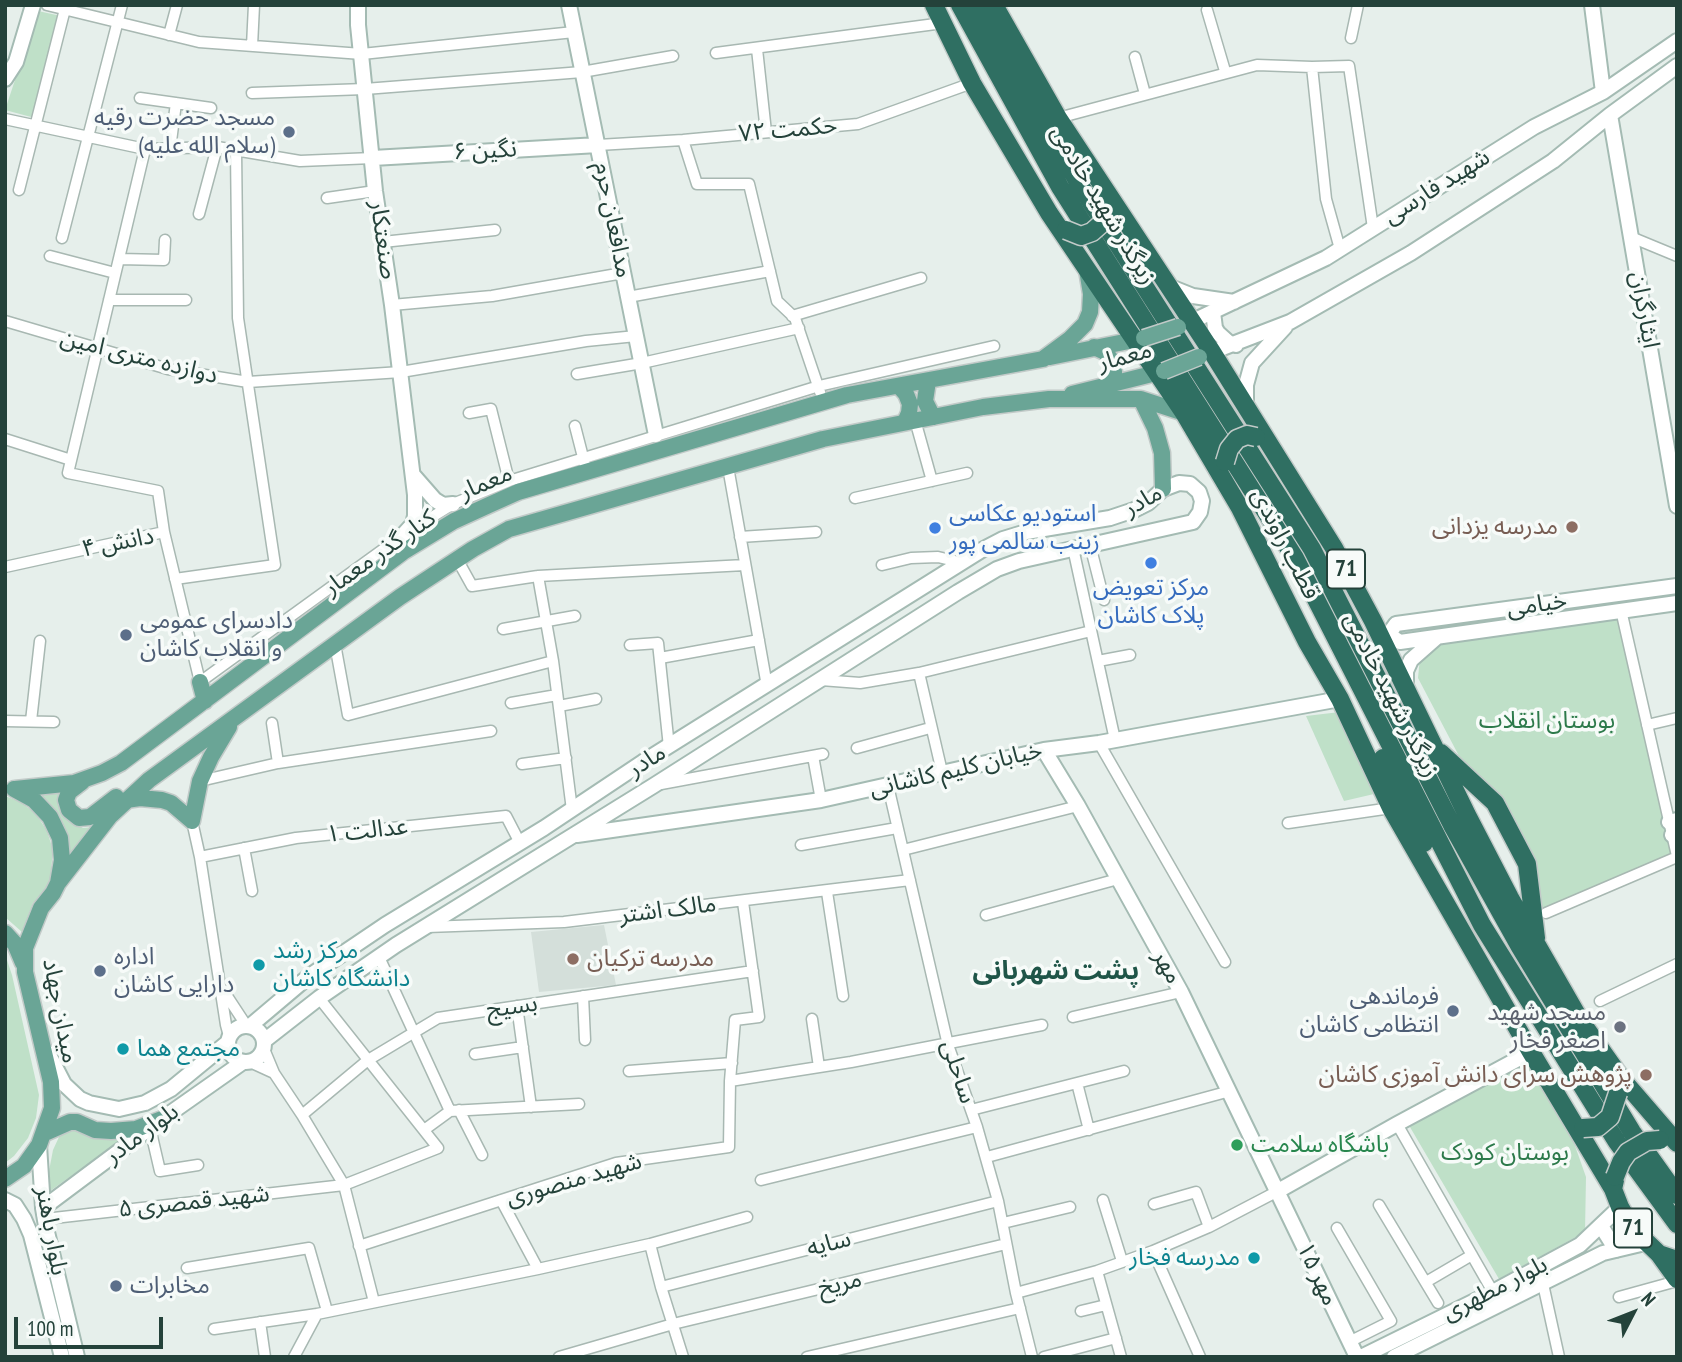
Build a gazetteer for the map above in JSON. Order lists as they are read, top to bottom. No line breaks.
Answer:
{"streets":{"highway":["زیرگذر شهید خادمی","قطب راوندی","71"],"main road":["معمار","میدان جهاد"],"street":["حکمت ۷۲","نگین ۶","شهید فارسی","مدافعان حرم","صنعتکار","ایثارگران","دوازده متری امین","مادر","دانش ۴","کنار گذر معمار","خیامی","خیابان کلیم کاشانی","عدالت ۱","مالک اشتر","مهر","بسیج","ساحلی","بلوار مادر","شهید منصوری","شهید قمصری ۵","بلوار باهنر","سایه","مهر ۱۵","مریخ","بلوار مطهری"]},"crossings":[["حکمت ۷۲","نگین ۶"],["حکمت ۷۲","مدافعان حرم"],["حکمت ۷۲","قطب راوندی"],["نگین ۶","مدافعان حرم"],["نگین ۶","صنعتکار"],["شهید فارسی","ایثارگران"],["شهید فارسی","معمار"],["شهید فارسی","قطب راوندی"],["مدافعان حرم","دوازده متری امین"],["مدافعان حرم","کنار گذر معمار"],["صنعتکار","دوازده متری امین"],["صنعتکار","کنار گذر معمار"],["معمار","قطب راوندی"],["معمار","کنار گذر معمار"],["معمار","میدان جهاد"],["مادر","خیابان کلیم کاشانی"],["مادر","عدالت ۱"],["مادر","مالک اشتر"],["مادر","بلوار مادر"],["دانش ۴","کنار گذر معمار"],["قطب راوندی","71"],["قطب راوندی","خیابان کلیم کاشانی"],["71","بلوار مطهری"],["خیابان کلیم کاشانی","مهر"],["خیابان کلیم کاشانی","ساحلی"],["مالک اشتر","ساحلی"],["مهر","مهر ۱۵"],["میدان جهاد","بلوار مادر"],["میدان جهاد","بلوار باهنر"],["ساحلی","سایه"],["ساحلی","مریخ"],["بلوار مادر","شهید قمصری ۵"],["بلوار مادر","بلوار باهنر"],["شهید قمصری ۵","بلوار باهنر"],["مهر ۱۵","بلوار مطهری"]],"districts":["پشت شهربانی"],"parks":["بوستان انقلاب","بوستان کودک"],"places":["مسجد حضرت رقیه (سلام الله علیه)","مدرسه یزدانی","استودیو عکاسی زینب سالمی پور","مرکز تعویض پلاک کاشان","دادسرای عمومی و انقلاب کاشان","مدرسه ترکیان","مرکز رشد دانشگاه کاشان","اداره دارایی کاشان","فرماندهی انتظامی کاشان","مسجد شهید اصغر فخار","مجتمع هما","پژوهش سرای دانش آموزی کاشان","باشگاه سلامت","مدرسه فخار","مخابرات"],"scale_bar":"100 m","north":"top right"}
